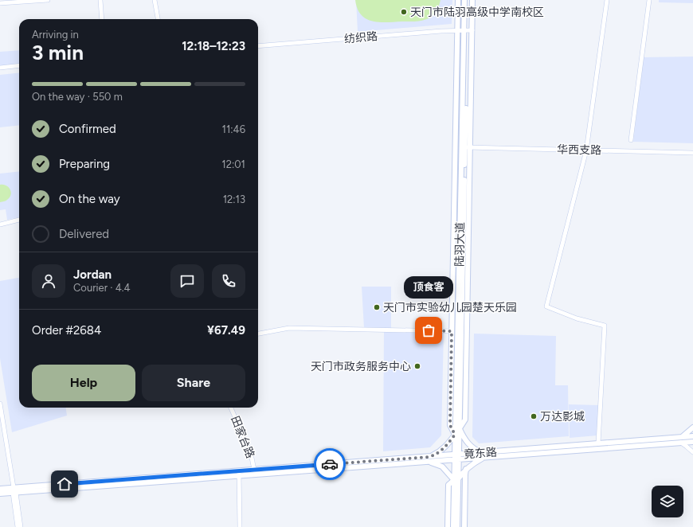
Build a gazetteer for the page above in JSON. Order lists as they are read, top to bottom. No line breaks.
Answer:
{"streets":{"main road":["陆羽大道","竟东路"],"street":["纺织路","华西支路","田家台路"]},"crossings":[["纺织路","陆羽大道"],["华西支路","陆羽大道"],["陆羽大道","竟东路"],["田家台路","竟东路"]],"places":["天门市陆羽高级中学南校区","天门市实验幼儿园楚天乐园","顶食客","天门市政务服务中心","万达影城"],"page":{"heading":["3 min","Arriving in","12:18–12:23"],"panel":["Jordan","Courier · 4.4","Order #2684","¥67.49"],"bar":"On the way · 550 m","list":[["Confirmed","11:46"],["Preparing","12:01"],["On the way","12:13"],"Delivered"],"bubble":"顶食客","buttons":["Help","Share"]}}
